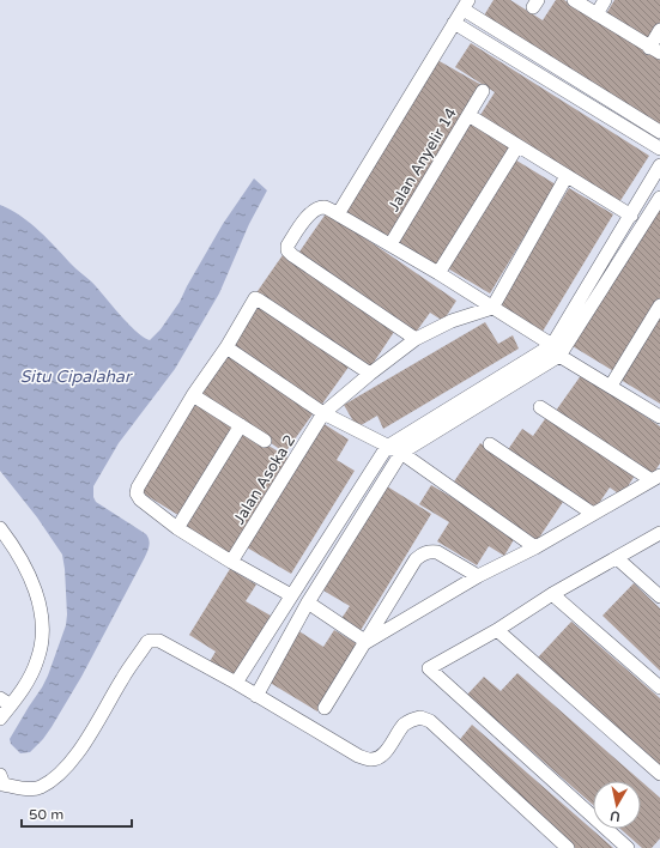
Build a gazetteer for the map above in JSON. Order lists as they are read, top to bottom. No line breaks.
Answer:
{"streets":{"street":["Jalan Anyelir 14","Jalan Asoka 2"]},"water":["Situ Cipalahar"],"scale_bar":"50 m","north":"bottom"}
